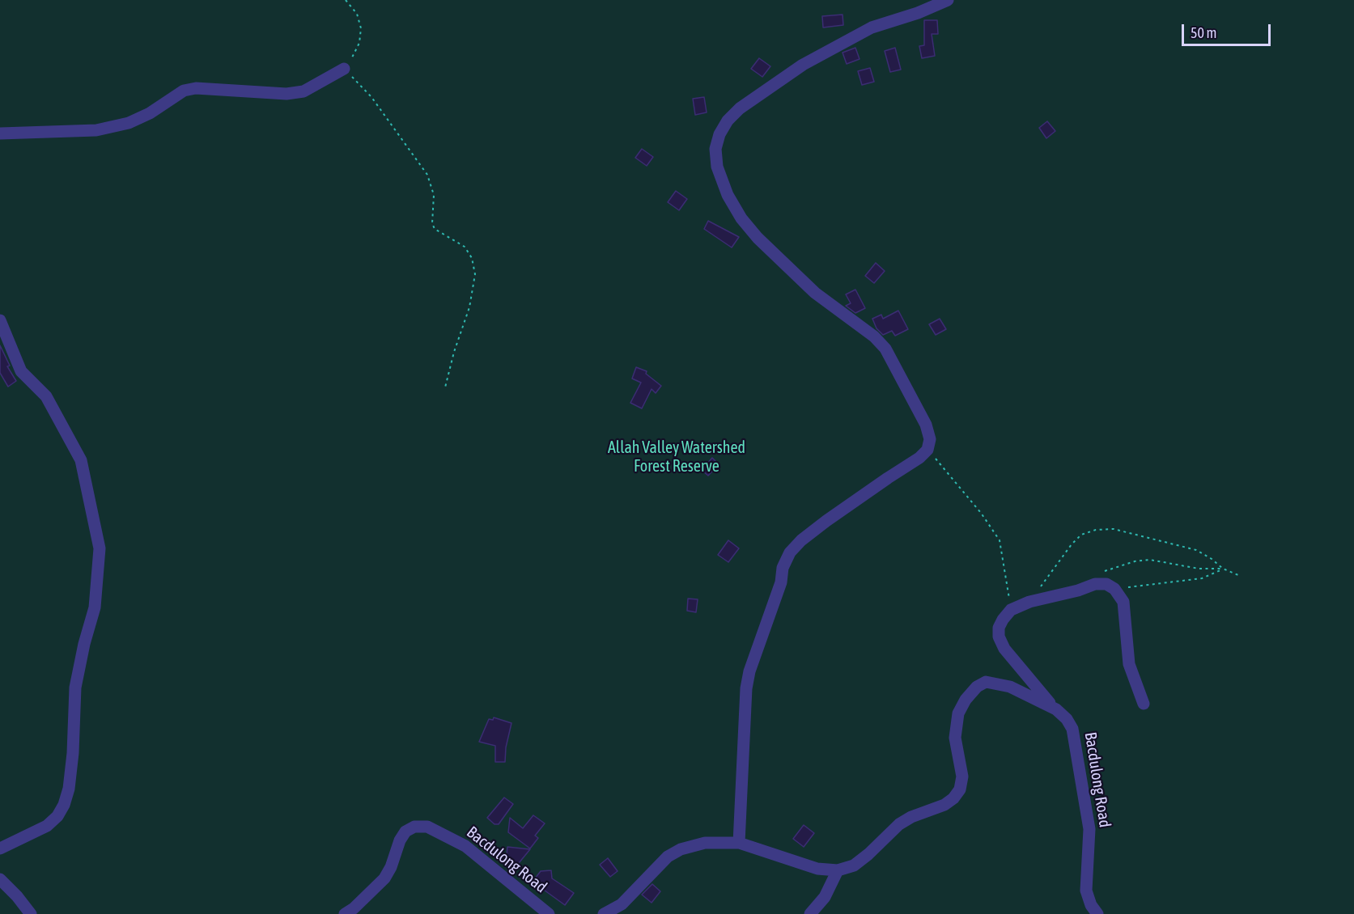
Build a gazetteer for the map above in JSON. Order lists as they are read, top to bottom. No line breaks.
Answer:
{"streets":{"street":["Bacdulong Road"]},"parks":["Allah Valley Watershed Forest Reserve"],"scale_bar":"50 m"}
